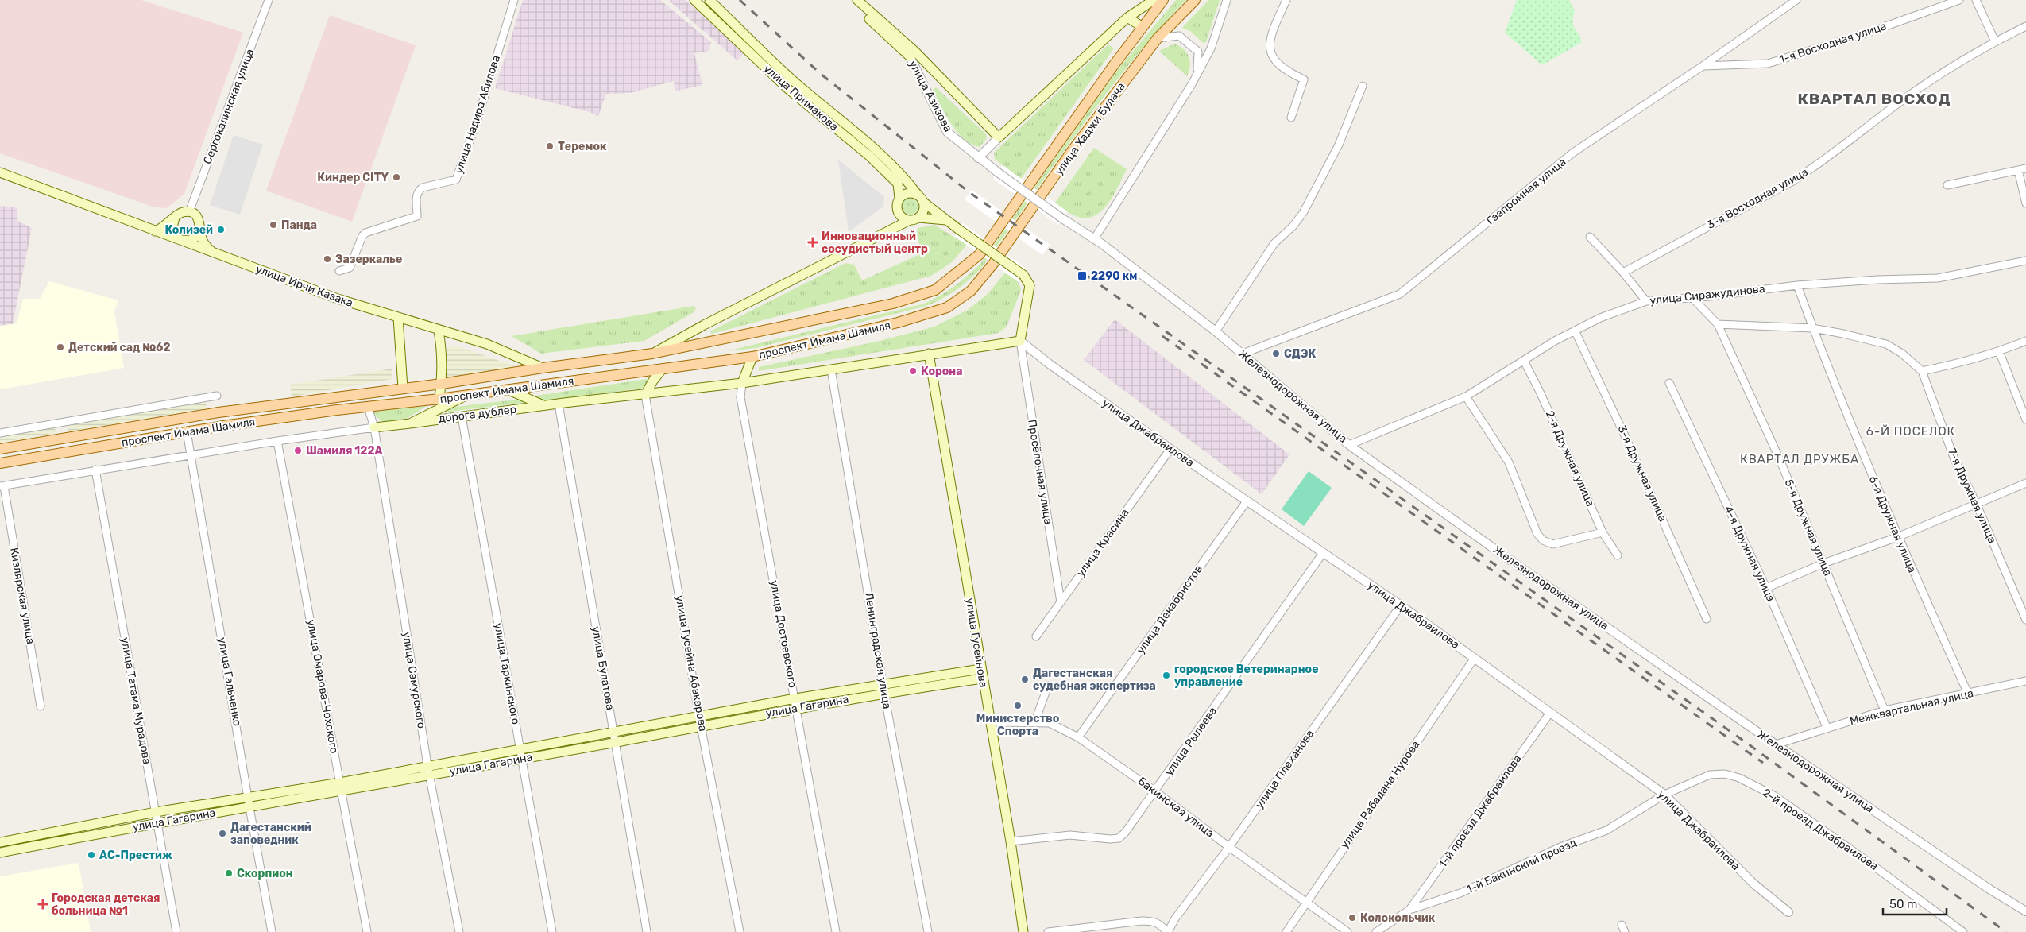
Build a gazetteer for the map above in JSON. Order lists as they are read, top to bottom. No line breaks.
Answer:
{"streets":{"main road":["улица Азизова","улица Примакова","улица Хаджи Булача","улица Ирчи Казака","проспект Имама Шамиля","дорога дублер","улица Гусейнова","улица Гагарина"],"street":["1-я Восходная улица","Сергокалинская улица","улица Надира Абилова","Газпромная улица","3-я Восходная улица","улица Сиражудинова","Железнодорожная улица","улица Джабраилова","2-я Дружная улица","Просёлочная улица","3-я Дружная улица","7-я Дружная улица","6-я Дружная улица","5-я Дружная улица","улица Красина","4-я Дружная улица","Кизлярская улица","улица Декабристов","улица Достоевского","Ленинградская улица","улица Гусейна Абакарова","улица Булатова","улица Таркинского","улица Самурского","улица Гальченко","улица Омарова-Чохского","улица Татама Мурадова","Межквартальная улица","улица Рылеева","улица Плеханова","улица Рабадана Нурова","Бакинская улица","1-й проезд Джабраилова","2-й проезд Джабраилова","1-й Бакинский проезд"]},"crossings":[["1-я Восходная улица","Газпромная улица"],["улица Азизова","Железнодорожная улица"],["улица Примакова","проспект Имама Шамиля"],["Сергокалинская улица","улица Ирчи Казака"],["улица Хаджи Булача","проспект Имама Шамиля"],["Газпромная улица","Железнодорожная улица"],["улица Ирчи Казака","проспект Имама Шамиля"],["улица Сиражудинова","Железнодорожная улица"],["улица Сиражудинова","2-я Дружная улица"],["улица Сиражудинова","3-я Дружная улица"],["улица Сиражудинова","6-я Дружная улица"],["улица Сиражудинова","5-я Дружная улица"],["проспект Имама Шамиля","дорога дублер"],["проспект Имама Шамиля","улица Джабраилова"],["проспект Имама Шамиля","Просёлочная улица"],["проспект Имама Шамиля","улица Достоевского"],["проспект Имама Шамиля","улица Гусейнова"],["проспект Имама Шамиля","Ленинградская улица"],["проспект Имама Шамиля","улица Гусейна Абакарова"],["проспект Имама Шамиля","улица Булатова"],["проспект Имама Шамиля","улица Самурского"],["проспект Имама Шамиля","улица Гальченко"],["Железнодорожная улица","Межквартальная улица"],["дорога дублер","улица Таркинского"],["дорога дублер","улица Самурского"],["улица Джабраилова","Просёлочная улица"],["улица Джабраилова","улица Красина"],["улица Джабраилова","улица Декабристов"],["улица Джабраилова","улица Рылеева"],["улица Джабраилова","улица Плеханова"],["улица Джабраилова","улица Рабадана Нурова"],["улица Джабраилова","1-й проезд Джабраилова"],["улица Джабраилова","2-й проезд Джабраилова"],["улица Джабраилова","1-й Бакинский проезд"],["Просёлочная улица","улица Красина"],["6-я Дружная улица","Межквартальная улица"],["5-я Дружная улица","Межквартальная улица"],["4-я Дружная улица","Межквартальная улица"],["улица Декабристов","Бакинская улица"],["улица Достоевского","улица Гагарина"],["улица Гусейнова","улица Гагарина"],["улица Гусейнова","улица Рылеева"],["улица Гусейнова","Бакинская улица"],["Ленинградская улица","улица Гагарина"],["улица Гусейна Абакарова","улица Гагарина"],["улица Булатова","улица Гагарина"],["улица Таркинского","улица Гагарина"],["улица Самурского","улица Гагарина"],["улица Гальченко","улица Гагарина"],["улица Омарова-Чохского","улица Гагарина"],["улица Татама Мурадова","улица Гагарина"],["улица Рылеева","Бакинская улица"],["улица Плеханова","Бакинская улица"],["улица Рабадана Нурова","Бакинская улица"],["1-й проезд Джабраилова","1-й Бакинский проезд"],["2-й проезд Джабраилова","1-й Бакинский проезд"]],"districts":["КВАРТАЛ ВОСХОД","6-Й ПОСЕЛОК","КВАРТАЛ ДРУЖБА"],"places":{"other":["Теремок","Киндер CITY","Панда","Колизей","Зазеркалье","Детский сад №62","СДЭК","Корона","Шамиля 122А","городское Ветеринарное управление","Дагестанская судебная экспертиза","Министерство Спорта","Дагестанский заповедник","АС-Престиж","Скорпион","Колокольчик"],"health":["Инновационный сосудистый центр","Городская детская больница №1"],"transit":["2290 км"]},"scale_bar":"50 m"}
